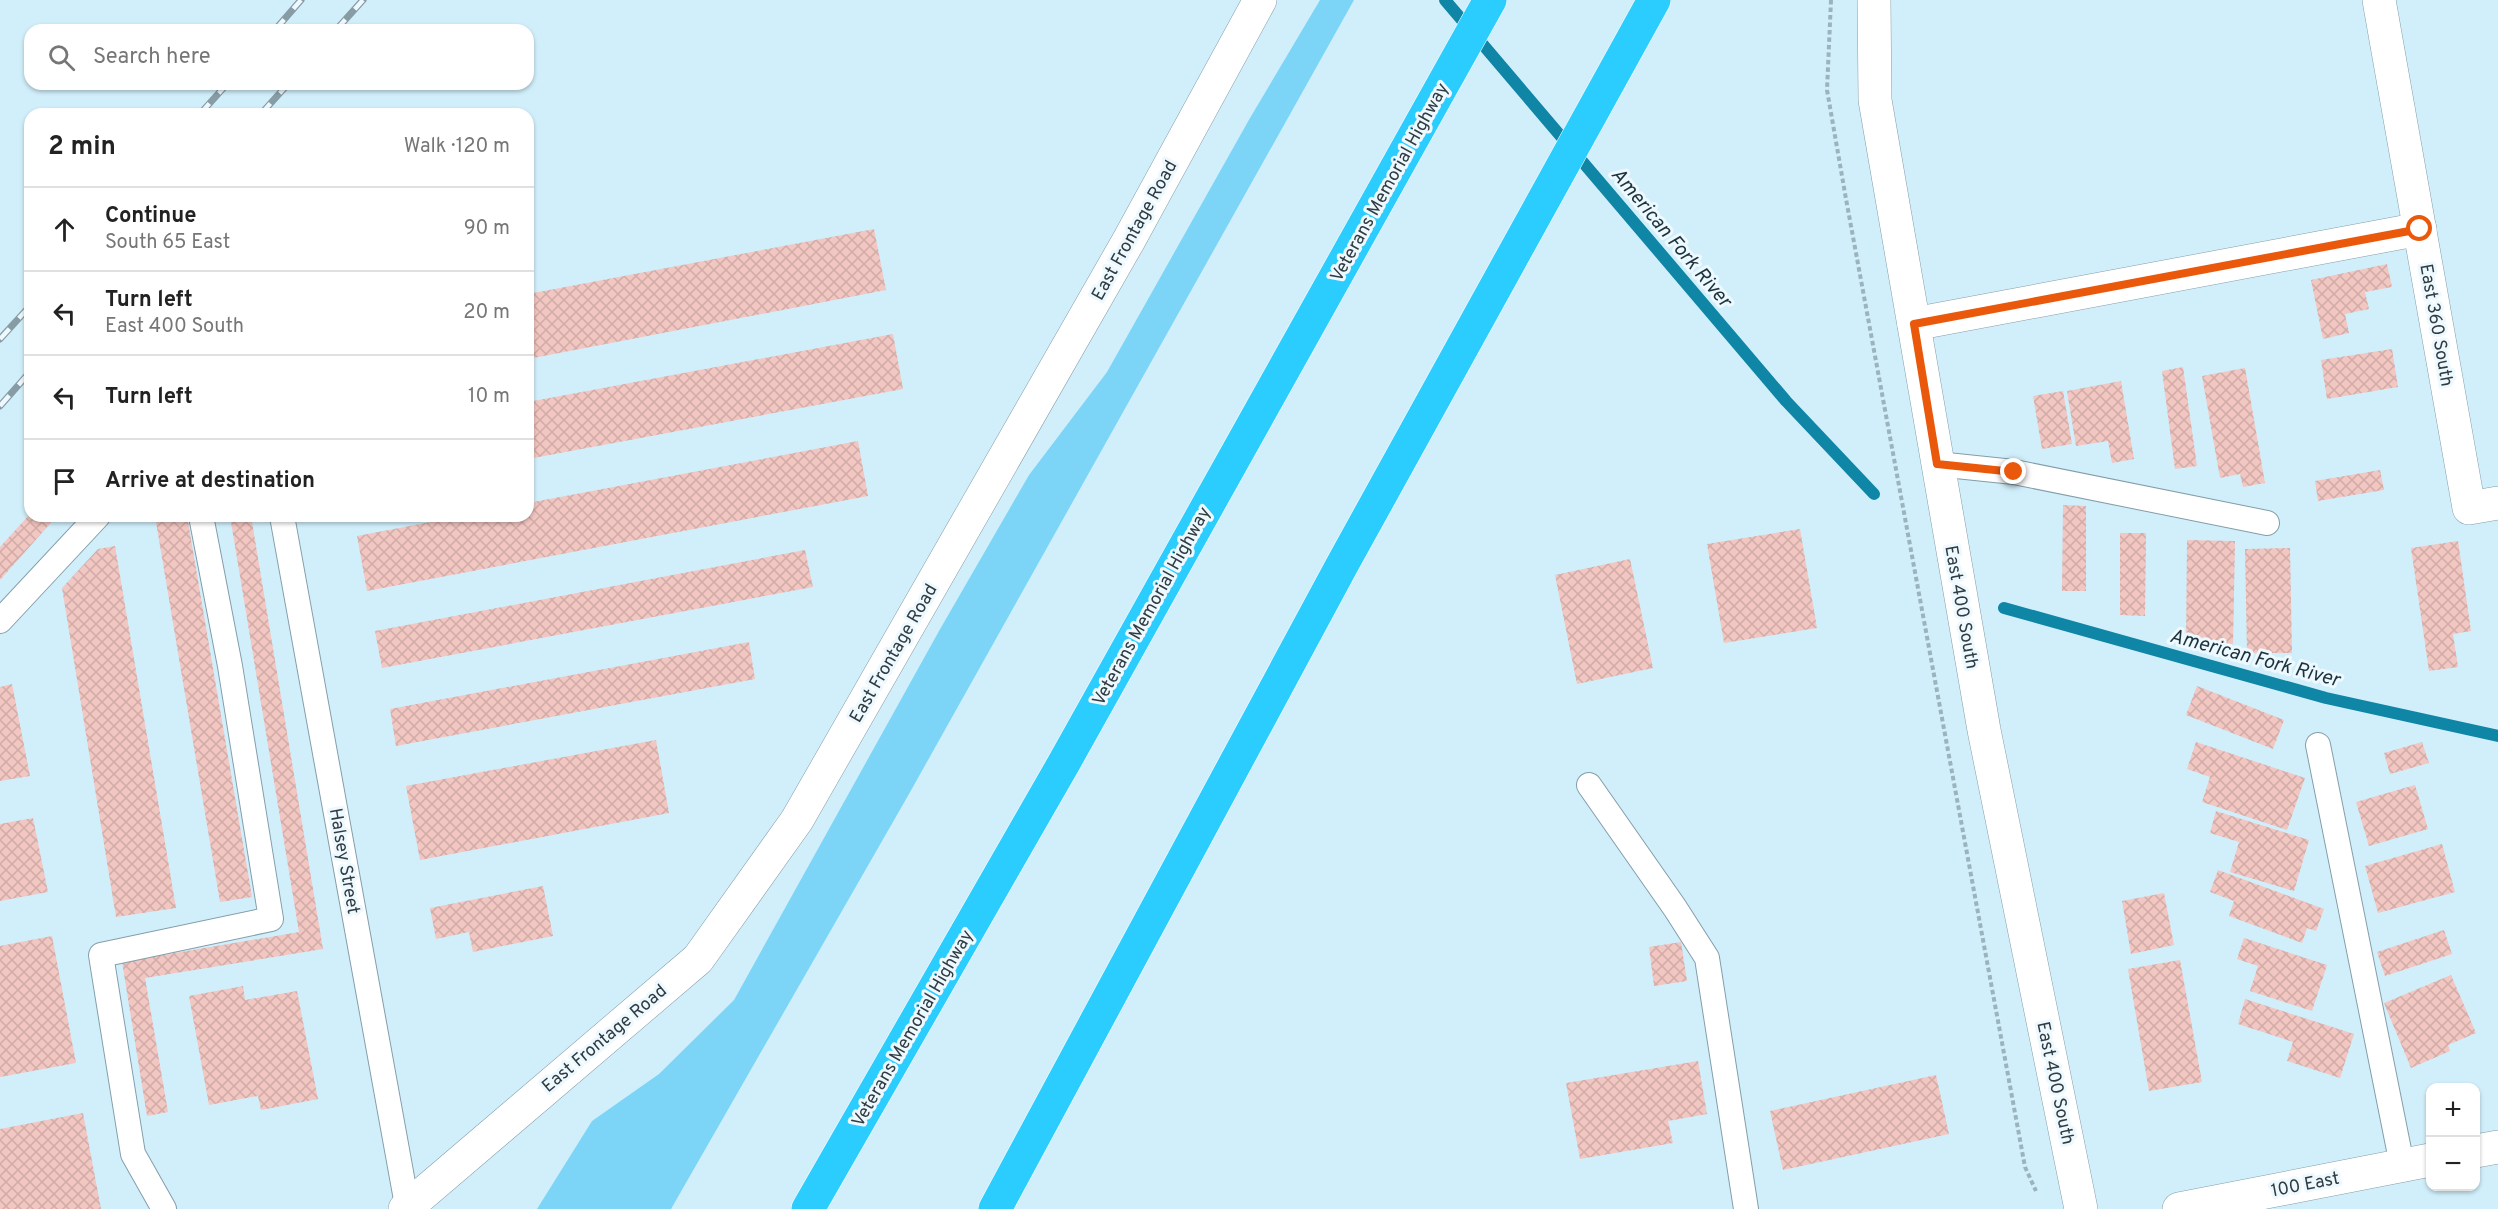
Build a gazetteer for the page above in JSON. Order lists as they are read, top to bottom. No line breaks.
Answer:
{"streets":{"highway":["Veterans Memorial Highway"],"street":["East Frontage Road","East 360 South","East 400 South","100 East"],"lane":["Halsey Street"]},"crossings":[["East Frontage Road","Halsey Street"]],"water":["American Fork River"],"page":{"search":"Search here","heading":["2 min","Walk · 120 m"],"list":[["Continue","South 65 East","90 m"],["Turn left","East 400 South","20 m"],["Turn left","10 m"],"Arrive at destination"],"map_buttons":["+","−"]}}
